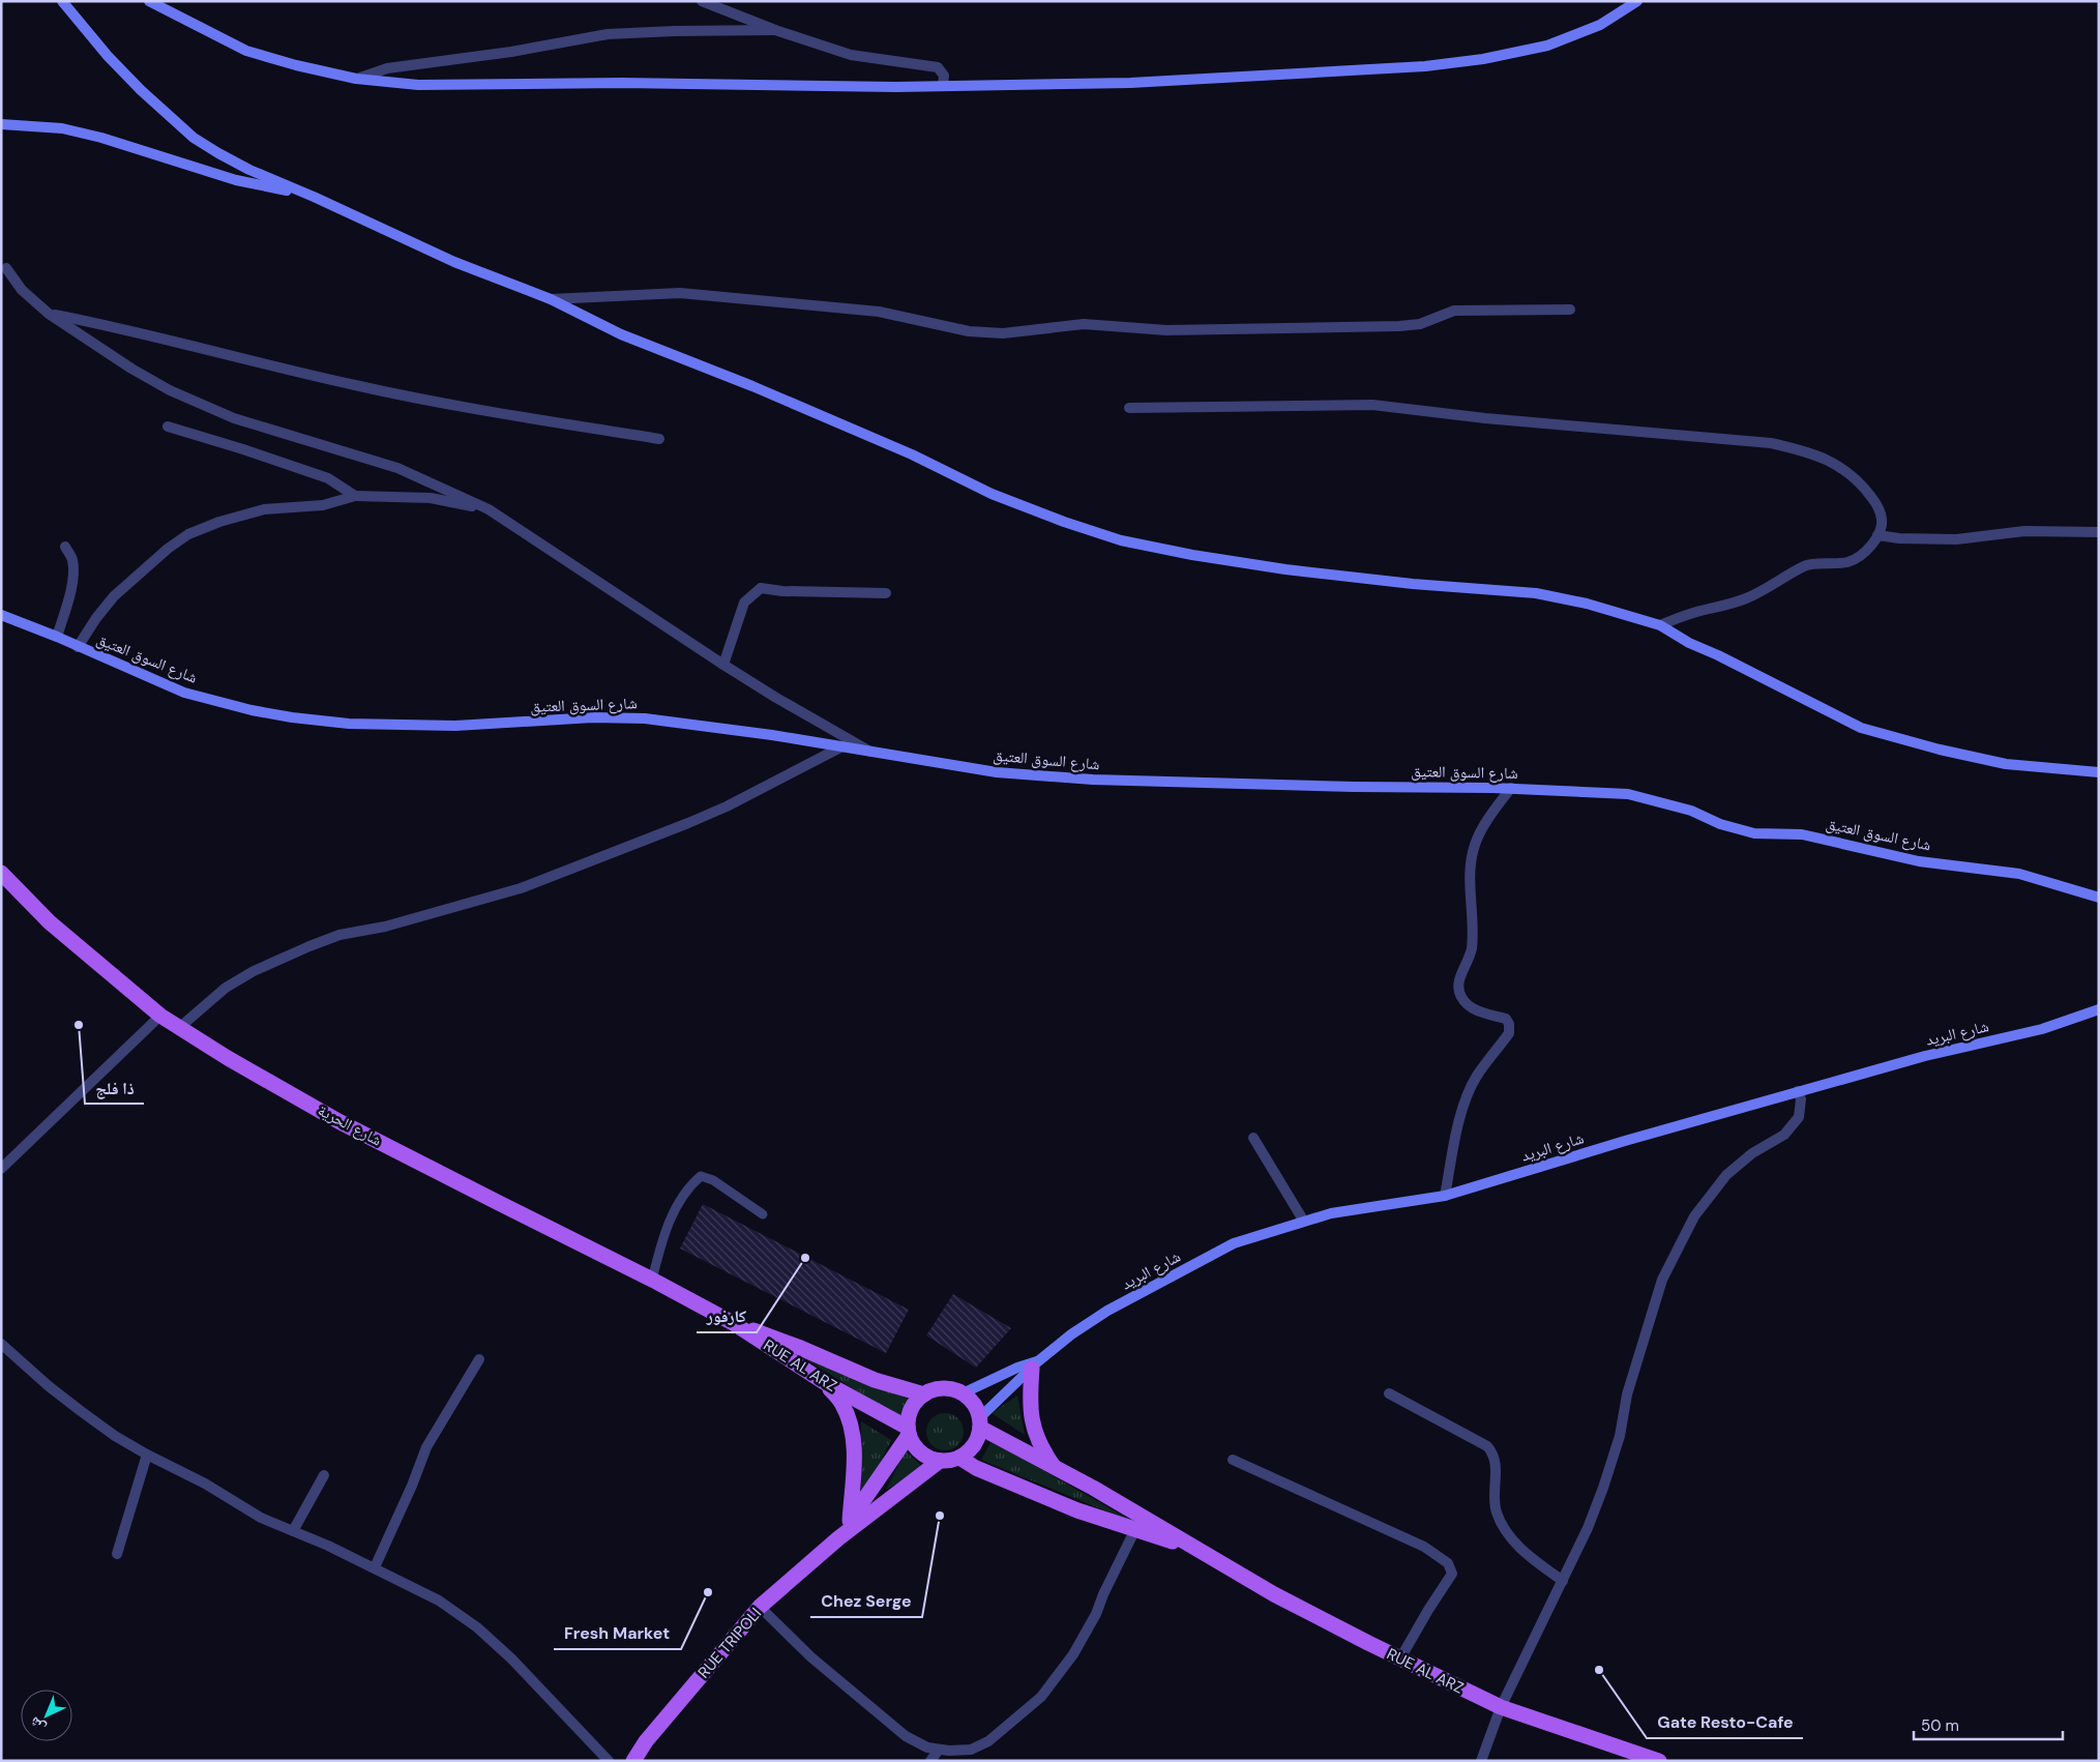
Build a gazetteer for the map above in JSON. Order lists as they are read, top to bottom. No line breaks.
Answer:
{"streets":{"main road":["شارع السوق العتيق","شارع البريد","شارع الحرية","RUE AL ARZ","RUE TRIPOLI"]},"crossings":[["شارع البريد","RUE AL ARZ"],["شارع البريد","RUE TRIPOLI"],["شارع الحرية","RUE AL ARZ"],["RUE AL ARZ","RUE TRIPOLI"]],"places":["ذا فلج","كارفور","Chez Serge","Fresh Market","Gate Resto-Cafe"],"scale_bar":"50 m","north":"bottom left"}
